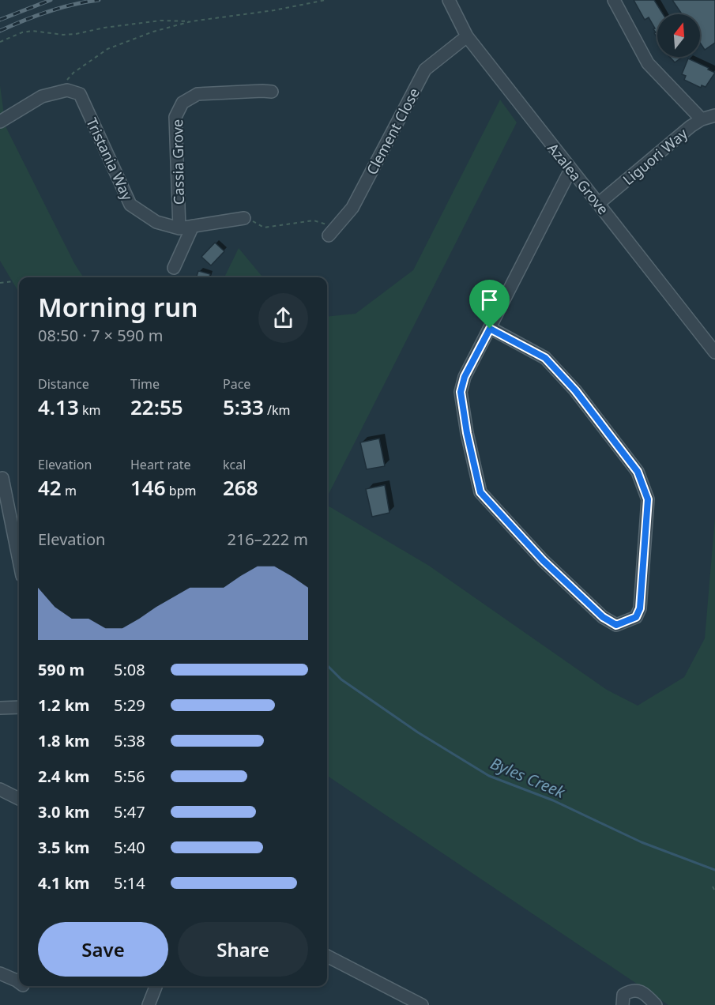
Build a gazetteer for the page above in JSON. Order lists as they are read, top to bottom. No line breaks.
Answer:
{"streets":{"street":["Clement Close","Liguori Way","Tristania Way","Cassia Grove","Azalea Grove"]},"crossings":[["Clement Close","Azalea Grove"],["Liguori Way","Azalea Grove"],["Tristania Way","Cassia Grove"]],"water":["Byles Creek"],"north":"top","page":{"heading":["Morning run","08:50 · 7 × 590 m"],"stats":[["Distance","4.13 km"],["Time","22:55"],["Pace","5:33 /km"],["Elevation","42 m"],["Heart rate","146 bpm"],["kcal","268"]],"chart":["Elevation","216–222 m"],"list":[{"name":"590 m","note":"5:08"},{"name":"1.2 km","note":"5:29"},{"name":"1.8 km","note":"5:38"},{"name":"2.4 km","note":"5:56"},{"name":"3.0 km","note":"5:47"},{"name":"3.5 km","note":"5:40"},{"name":"4.1 km","note":"5:14"}],"buttons":["Save","Share"]}}
